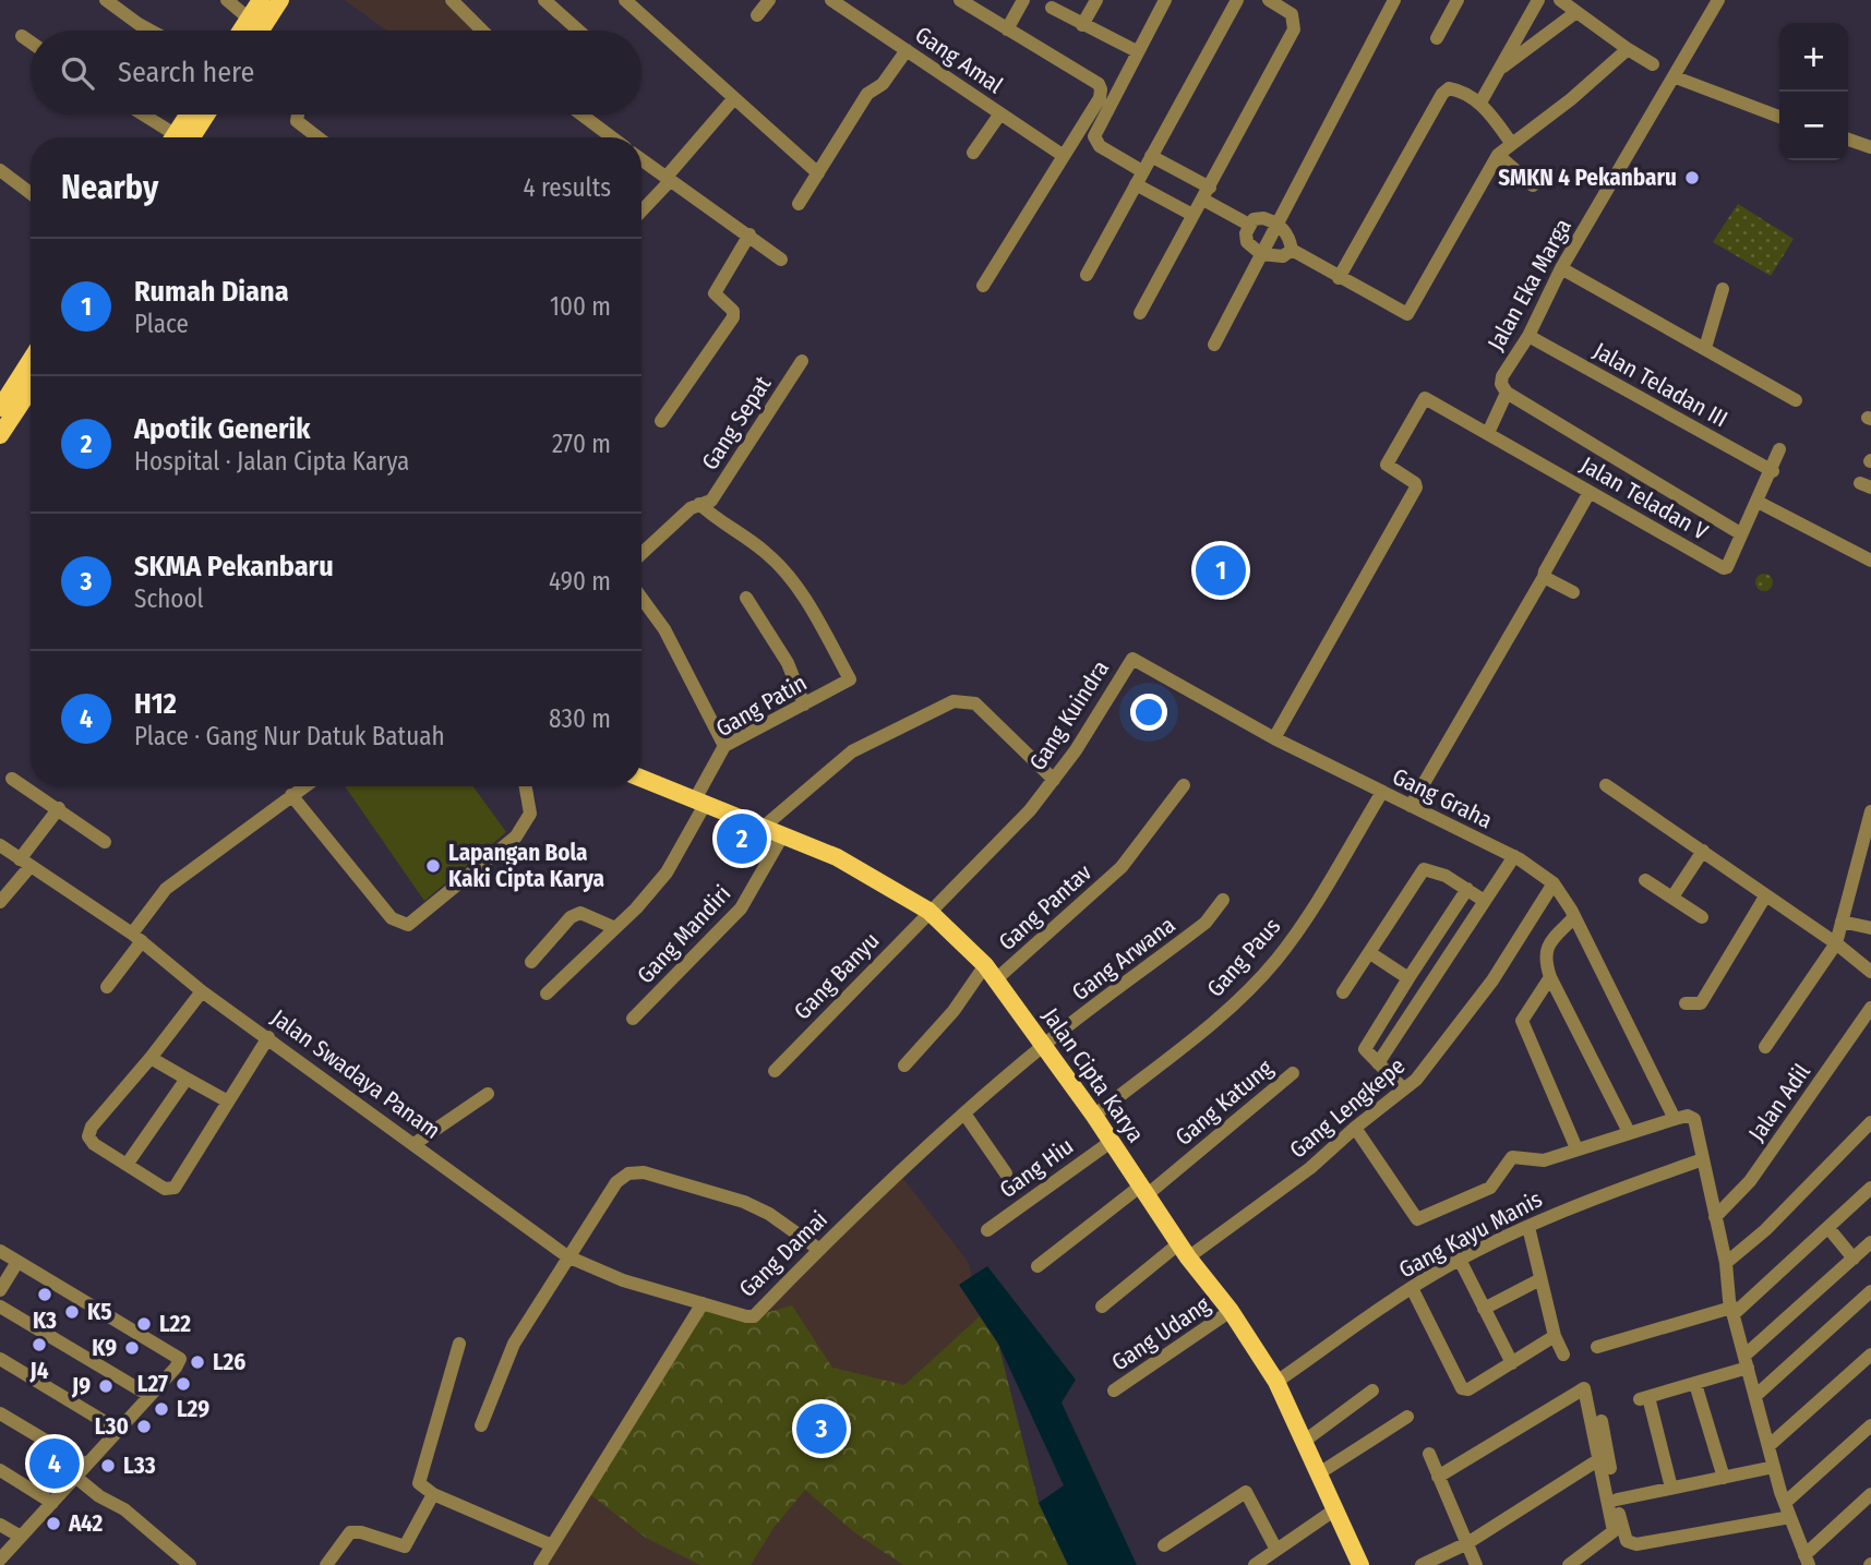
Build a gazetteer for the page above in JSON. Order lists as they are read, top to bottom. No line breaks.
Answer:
{"streets":{"main road":["Jalan Cipta Karya"],"street":["Gang Amal","Jalan Eka Marga","Jalan Teladan III","Gang Sepat","Jalan Teladan V","Gang Patin","Gang Kuindra","Gang Graha","Gang Pantav","Gang Mandiri","Gang Paus","Gang Arwana","Gang Banyu","Jalan Swadaya Panam","Gang Katung","Jalan Adil","Gang Lengkepe","Gang Hiu","Gang Kayu Manis","Gang Damai","Gang Udang"]},"crossings":[["Jalan Eka Marga","Jalan Teladan III"],["Jalan Eka Marga","Jalan Teladan V"],["Jalan Teladan III","Jalan Teladan V"],["Gang Sepat","Gang Patin"],["Jalan Teladan V","Gang Kuindra"],["Jalan Teladan V","Gang Graha"],["Gang Patin","Jalan Cipta Karya"],["Gang Kuindra","Gang Graha"],["Gang Kuindra","Gang Banyu"],["Gang Kuindra","Jalan Cipta Karya"],["Gang Graha","Gang Paus"],["Gang Graha","Gang Lengkepe"],["Gang Pantav","Jalan Cipta Karya"],["Gang Mandiri","Jalan Cipta Karya"],["Gang Paus","Jalan Cipta Karya"],["Gang Arwana","Jalan Cipta Karya"],["Gang Arwana","Gang Damai"],["Gang Banyu","Jalan Cipta Karya"],["Jalan Swadaya Panam","Gang Damai"],["Jalan Cipta Karya","Gang Katung"],["Jalan Cipta Karya","Gang Lengkepe"],["Jalan Cipta Karya","Gang Hiu"],["Jalan Cipta Karya","Gang Kayu Manis"],["Jalan Cipta Karya","Gang Damai"],["Jalan Cipta Karya","Gang Udang"]],"places":["SMKN 4 Pekanbaru","Lapangan Bola Kaki Cipta Karya","K3","K5","L22","J4","K9","L26","L27","J9","L29","L30","L33","A42"],"page":{"map_buttons":["+","−"],"search":"Search here","heading":["Nearby","4 results"],"list":[{"mark":"1","name":"Rumah Diana","note":"Place","value":"100 m"},{"mark":"2","name":"Apotik Generik","note":"Hospital · Jalan Cipta Karya","value":"270 m"},{"mark":"3","name":"SKMA Pekanbaru","note":"School","value":"490 m"},{"mark":"4","name":"H12","note":"Place · Gang Nur Datuk Batuah","value":"830 m"}],"pins":["1","2","3","4"]}}
